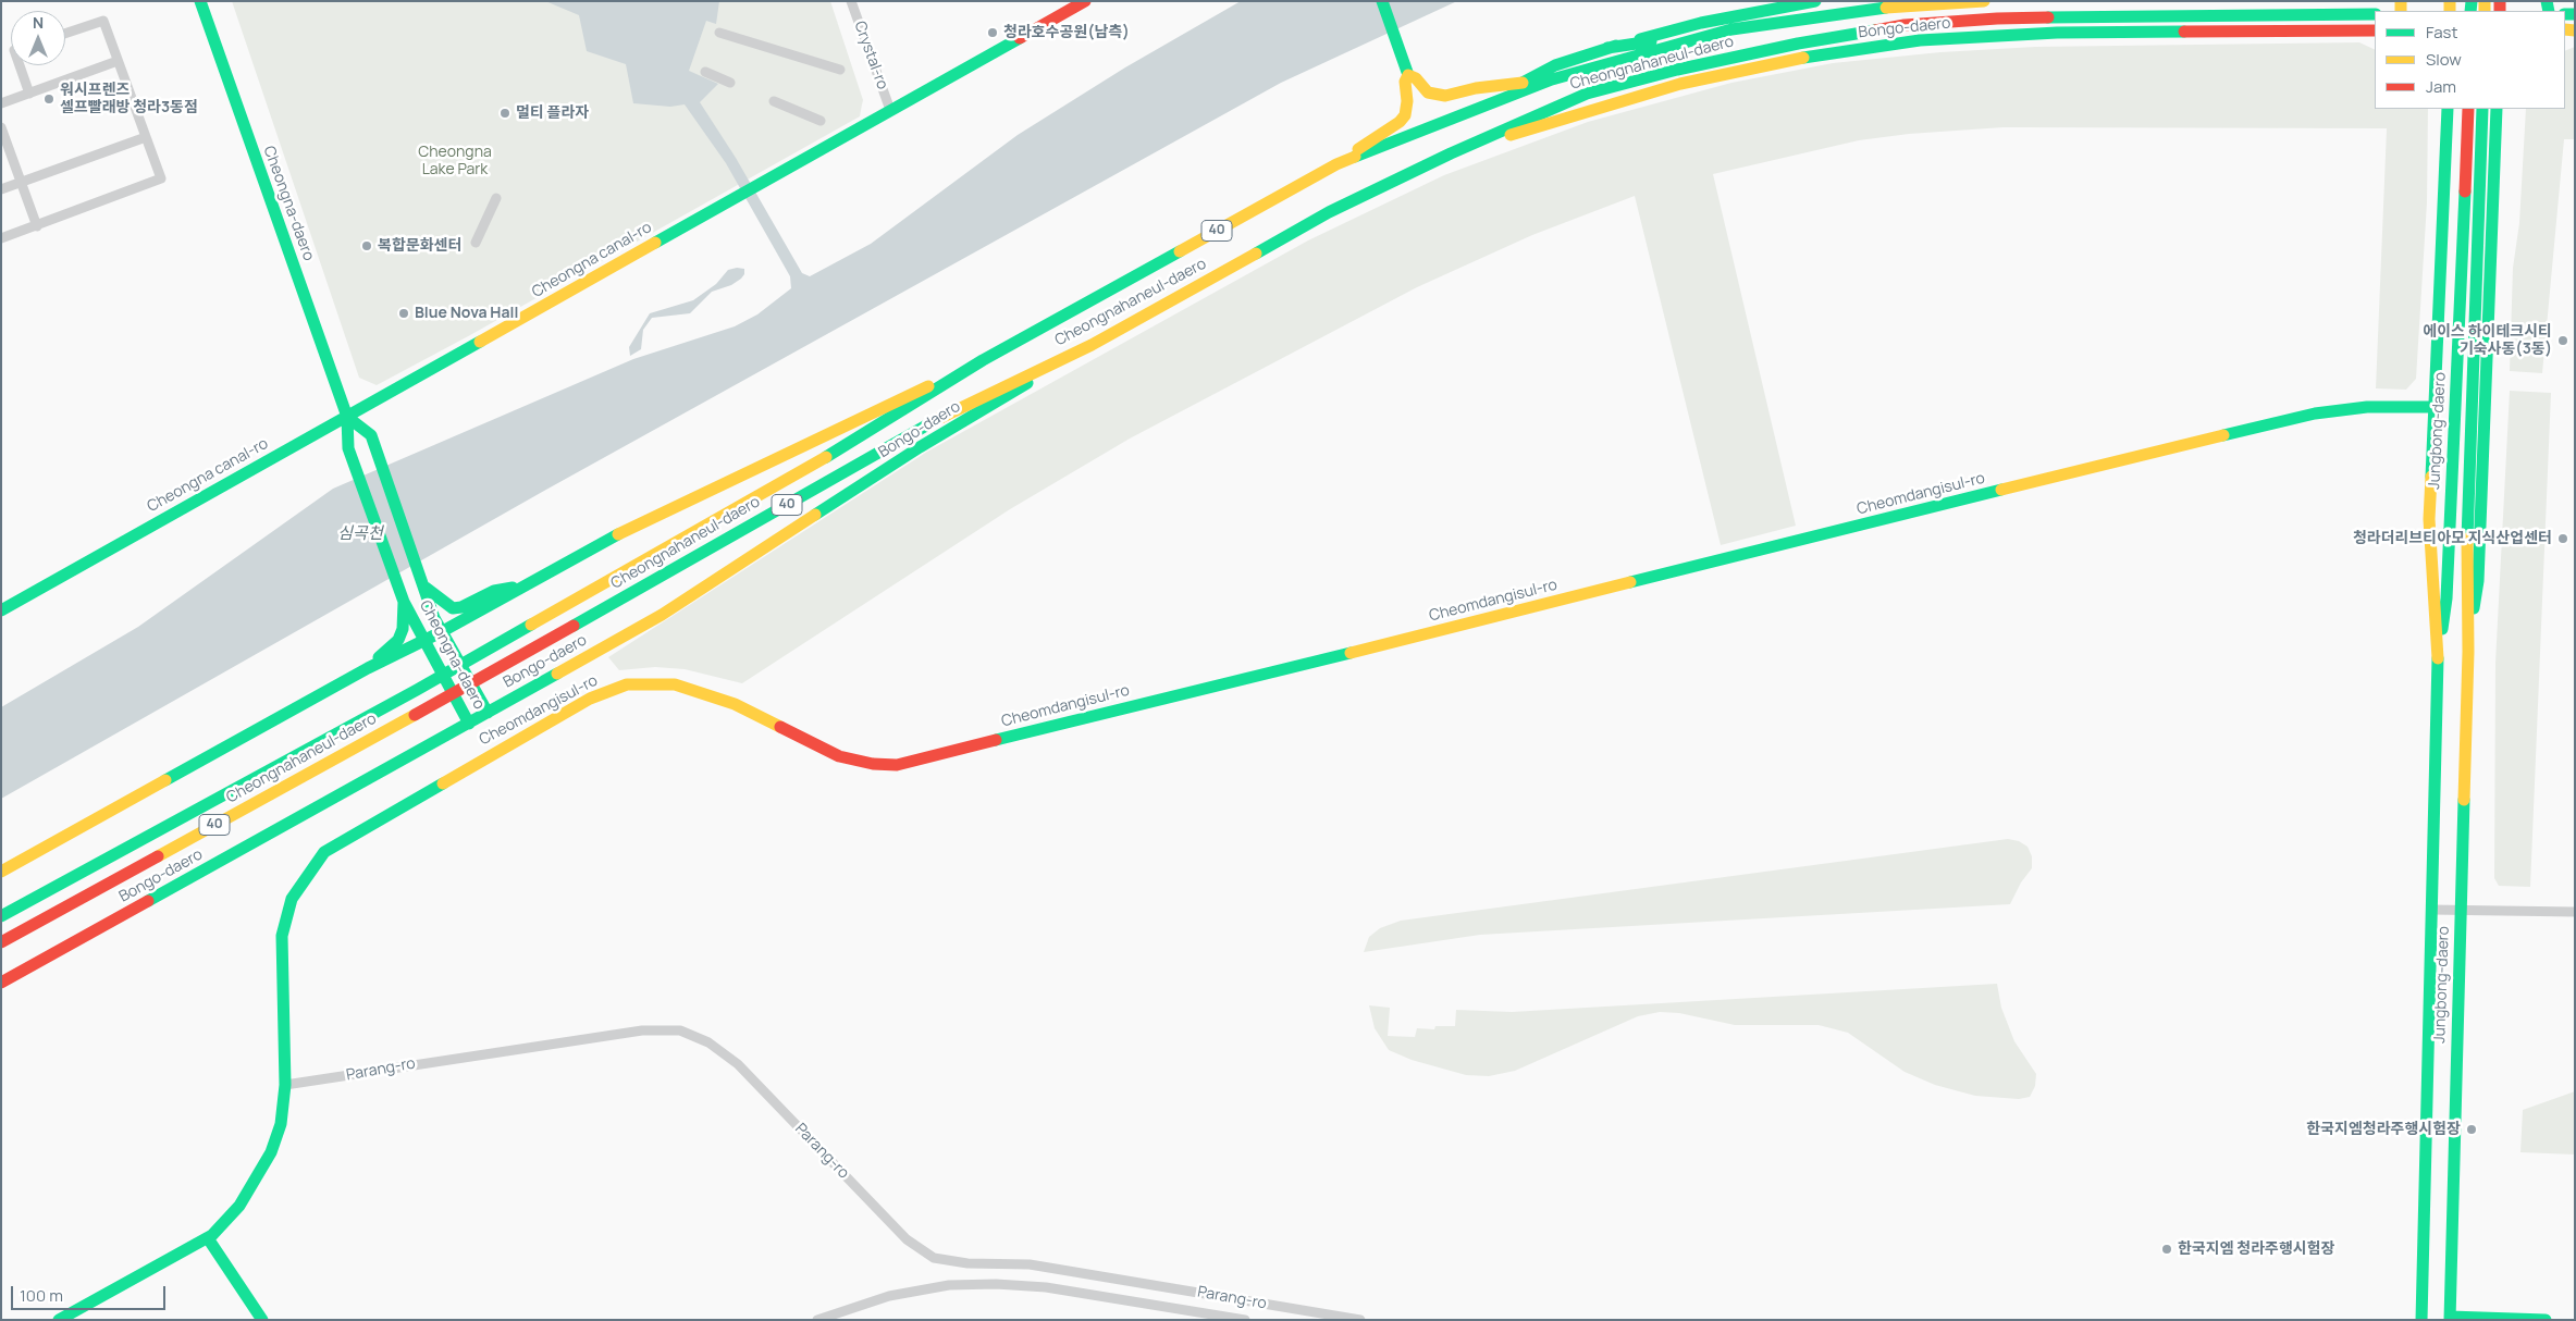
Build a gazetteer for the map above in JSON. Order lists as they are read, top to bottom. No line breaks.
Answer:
{"streets":{"main road":["Bongo-daero","Cheongnahaneul-daero","Cheongna-daero","40","Cheongna canal-ro","Jungbong-daero","Cheomdangisul-ro"],"street":["Crystal-ro","Parang-ro"]},"crossings":[["Bongo-daero","Cheongnahaneul-daero"],["Bongo-daero","Cheongna-daero"],["Crystal-ro","Cheongna canal-ro"],["Cheongnahaneul-daero","40"],["Cheongna-daero","Cheongna canal-ro"],["Jungbong-daero","Cheomdangisul-ro"],["Cheomdangisul-ro","Parang-ro"]],"water":["심곡천"],"parks":["Cheongna Lake Park"],"places":["청라호수공원(남측)","워시프렌즈 셀프빨래방 청라3동점","멀티 플라자","복합문화센터","Blue Nova Hall","에이스 하이테크시티 기숙사동(3동)","청라더리브티아모 지식산업센터","한국지엠청라주행시험장","한국지엠 청라주행시험장"],"legend":["Fast","Slow","Jam"],"scale_bar":"100 m","north":"top"}
